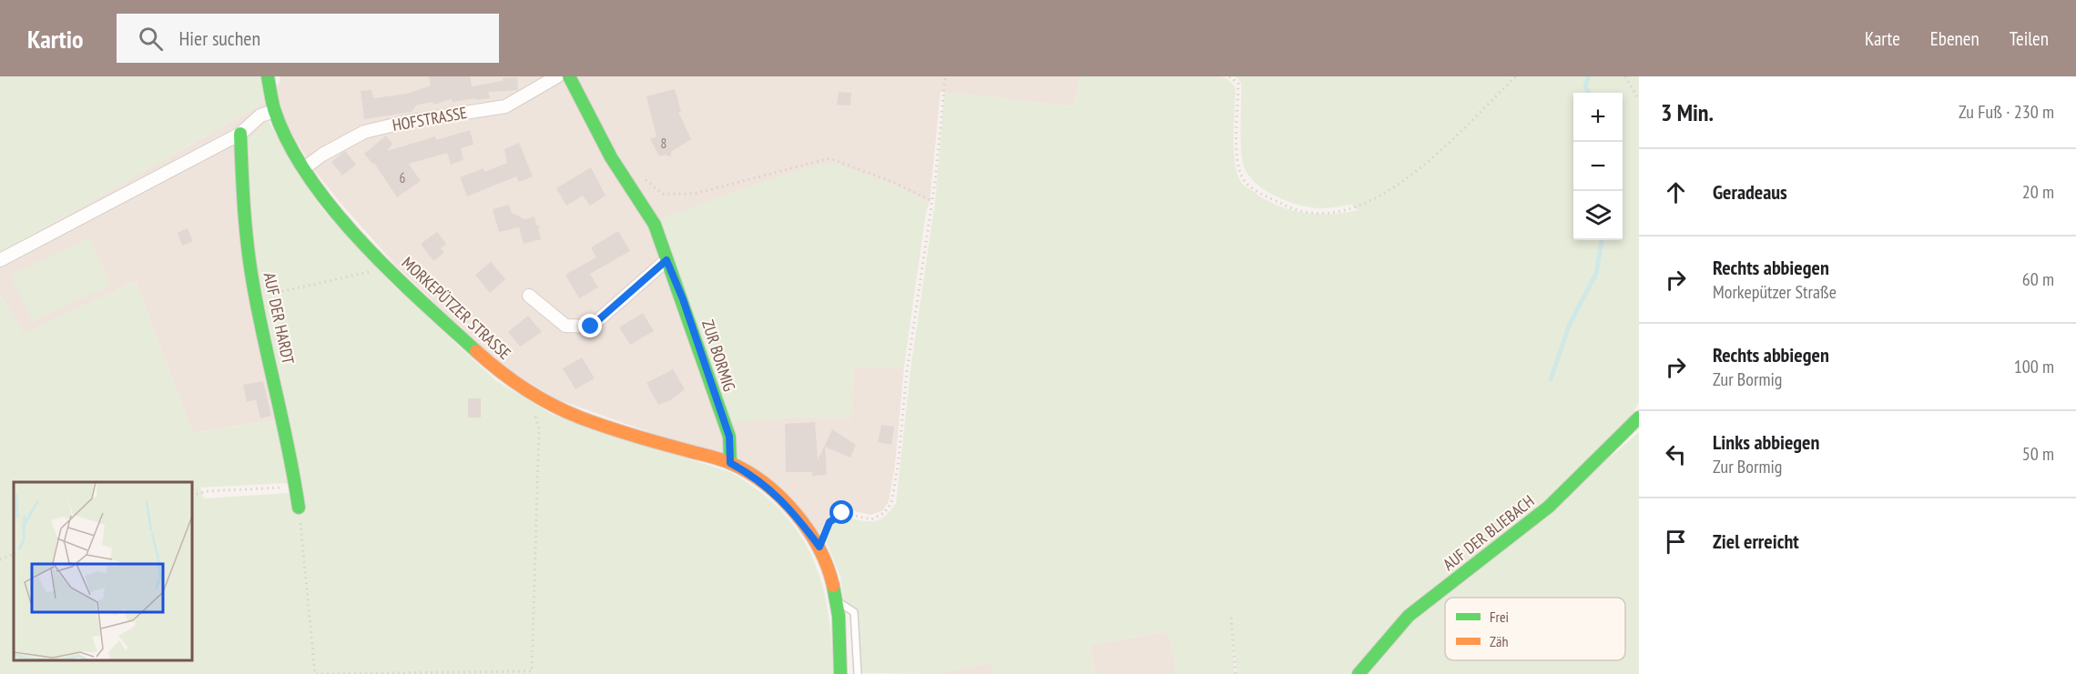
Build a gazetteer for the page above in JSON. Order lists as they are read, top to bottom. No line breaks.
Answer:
{"streets":{"street":["HOFSTRASSE","MORKEPÜTZER STRASSE","AUF DER HARDT","ZUR BORMIG","AUF DER BLIEBACH"]},"crossings":[["HOFSTRASSE","MORKEPÜTZER STRASSE"],["MORKEPÜTZER STRASSE","ZUR BORMIG"]],"house_numbers":["8","6"],"legend":["Frei","Zäh"],"page":{"header":"Kartio","search":"Hier suchen","nav":["Karte","Ebenen","Teilen"],"heading":["3 Min.","Zu Fuß · 230 m"],"map_buttons":["+","−"],"list":[["Geradeaus","20 m"],["Rechts abbiegen","Morkepützer Straße","60 m"],["Rechts abbiegen","Zur Bormig","100 m"],["Links abbiegen","Zur Bormig","50 m"],"Ziel erreicht"]}}
